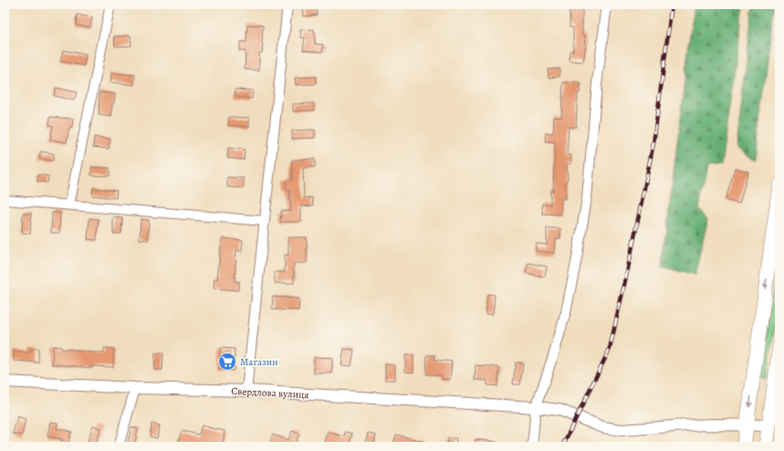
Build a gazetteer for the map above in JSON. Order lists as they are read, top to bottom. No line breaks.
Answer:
{"streets":{"street":["Свердлова вулиця"]},"places":{"supermarket":["Mагазин"]}}
